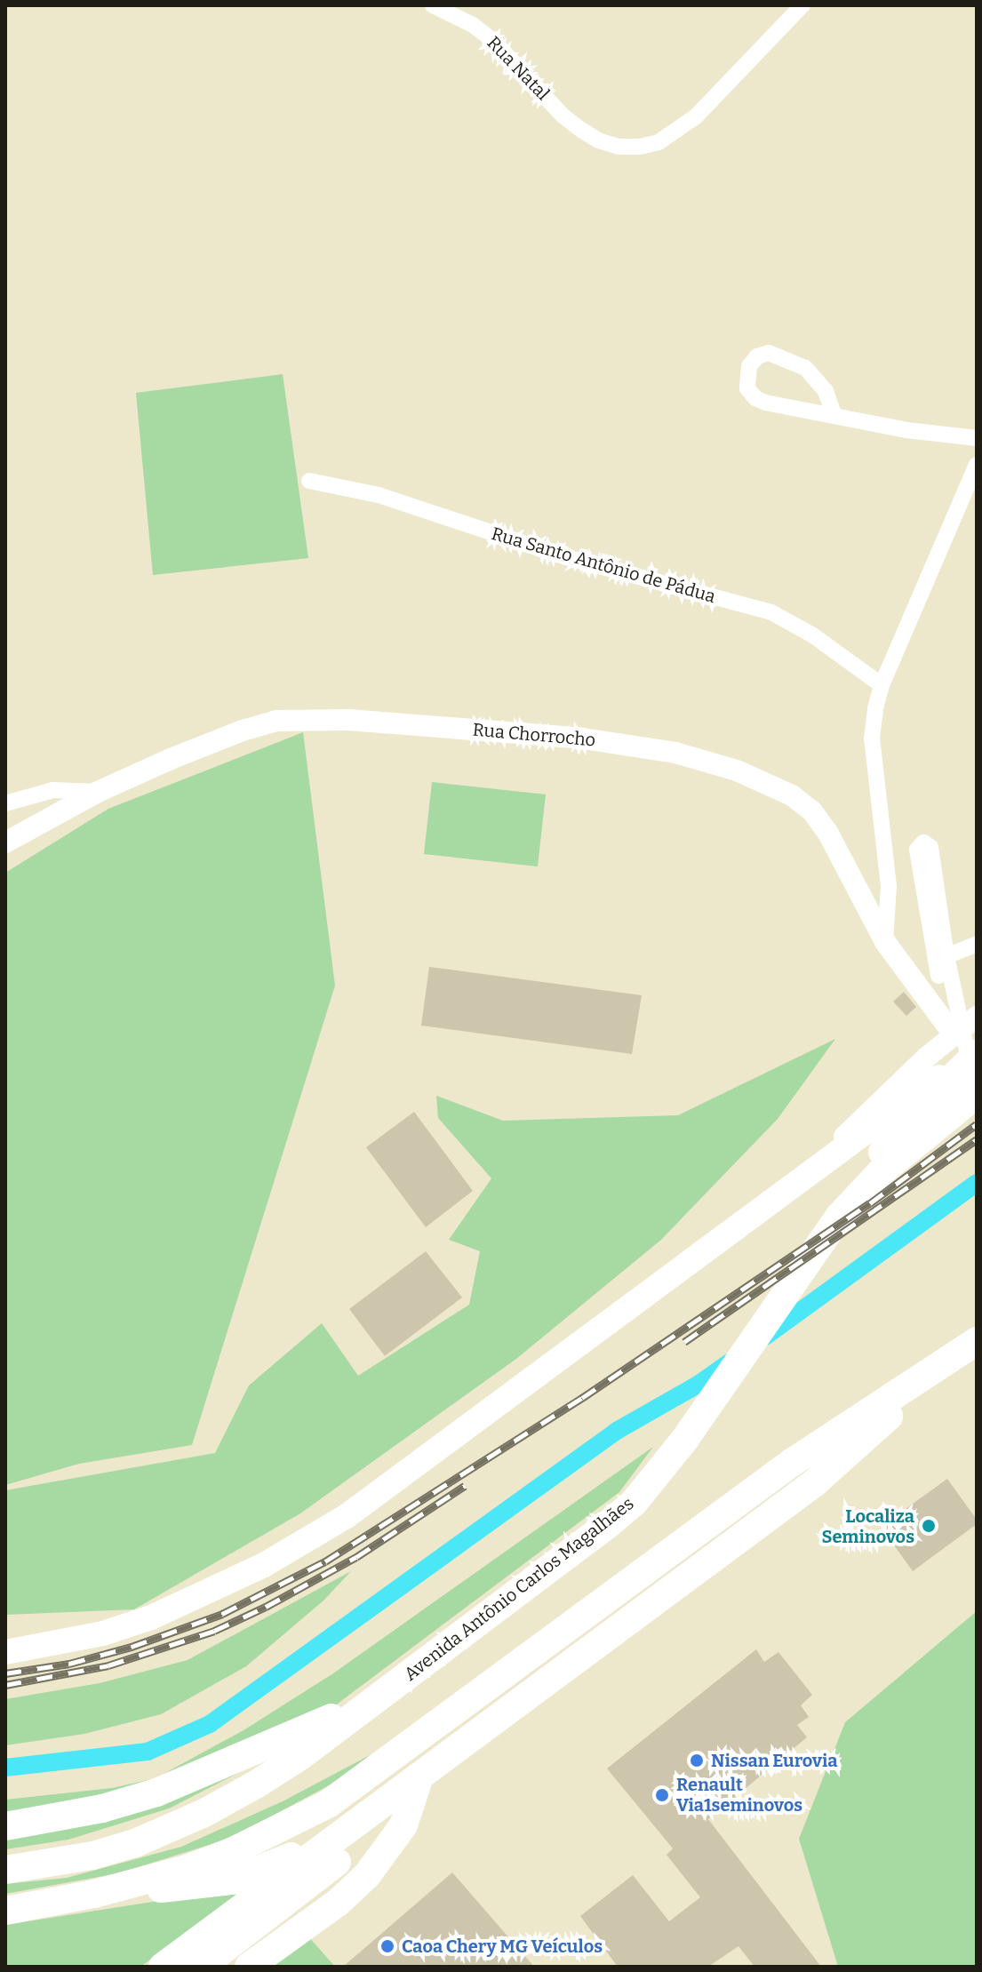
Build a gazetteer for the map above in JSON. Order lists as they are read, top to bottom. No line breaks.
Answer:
{"streets":{"highway":["Avenida Antônio Carlos Magalhães"],"street":["Rua Natal","Rua Santo Antônio de Pádua","Rua Chorrocho"]},"places":["Localiza Seminovos","Nissan Eurovia","Renault Via1seminovos","Caoa Chery MG Veículos"]}
